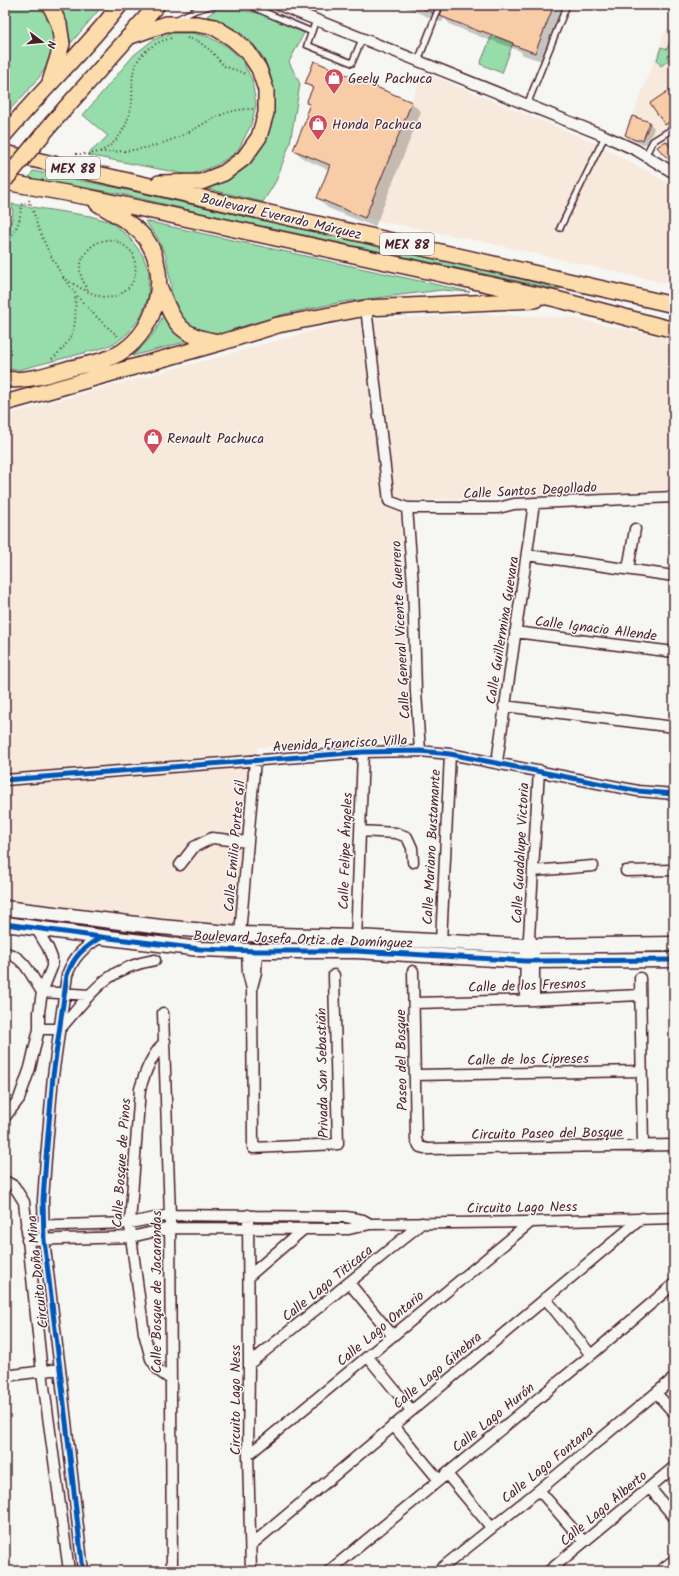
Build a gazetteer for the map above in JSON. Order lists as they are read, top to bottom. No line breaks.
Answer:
{"streets":{"main road":["MEX 88","Boulevard Everardo Márquez"],"street":["Calle Santos Degollado","Calle Ignacio Allende","Calle General Vicente Guerrero","Calle Guillermina Guevara","Avenida Francisco Villa","Calle Emilio Portes Gil","Calle Mariano Bustamante","Calle Felipe Ángeles","Calle Guadalupe Victoria","Boulevard Josefa Ortiz de Domínguez","Calle de los Fresnos","Calle de los Cipreses","Paseo del Bosque","Privada San Sebastián","Circuito Paseo del Bosque","Calle Bosque de Pinos","Circuito Lago Ness","Circuito Doña Mina","Calle Lago Titicaca","Calle Bosque de Jacarandas","Calle Lago Ontario","Calle Lago Ginebra","Calle Lago Hurón","Calle Lago Fontana","Calle Lago Alberto"]},"crossings":[["Calle Santos Degollado","Calle General Vicente Guerrero"],["Calle Santos Degollado","Calle Guillermina Guevara"],["Calle Ignacio Allende","Calle Guillermina Guevara"],["Calle General Vicente Guerrero","Avenida Francisco Villa"],["Calle Guillermina Guevara","Avenida Francisco Villa"],["Avenida Francisco Villa","Calle Emilio Portes Gil"],["Avenida Francisco Villa","Calle Mariano Bustamante"],["Avenida Francisco Villa","Calle Felipe Ángeles"],["Avenida Francisco Villa","Calle Guadalupe Victoria"],["Calle Emilio Portes Gil","Boulevard Josefa Ortiz de Domínguez"],["Calle Mariano Bustamante","Boulevard Josefa Ortiz de Domínguez"],["Calle Felipe Ángeles","Boulevard Josefa Ortiz de Domínguez"],["Calle Guadalupe Victoria","Boulevard Josefa Ortiz de Domínguez"],["Calle Guadalupe Victoria","Calle de los Fresnos"],["Boulevard Josefa Ortiz de Domínguez","Privada San Sebastián"],["Boulevard Josefa Ortiz de Domínguez","Circuito Doña Mina"],["Calle de los Fresnos","Paseo del Bosque"],["Calle de los Cipreses","Paseo del Bosque"],["Paseo del Bosque","Circuito Paseo del Bosque"],["Calle Bosque de Pinos","Circuito Lago Ness"],["Calle Bosque de Pinos","Calle Bosque de Jacarandas"],["Circuito Lago Ness","Circuito Doña Mina"],["Circuito Lago Ness","Calle Lago Titicaca"],["Circuito Lago Ness","Calle Bosque de Jacarandas"],["Circuito Lago Ness","Calle Lago Ontario"],["Circuito Lago Ness","Calle Lago Ginebra"]],"places":{"shop":["Geely Pachuca","Honda Pachuca","Renault Pachuca"]},"north":"right"}
